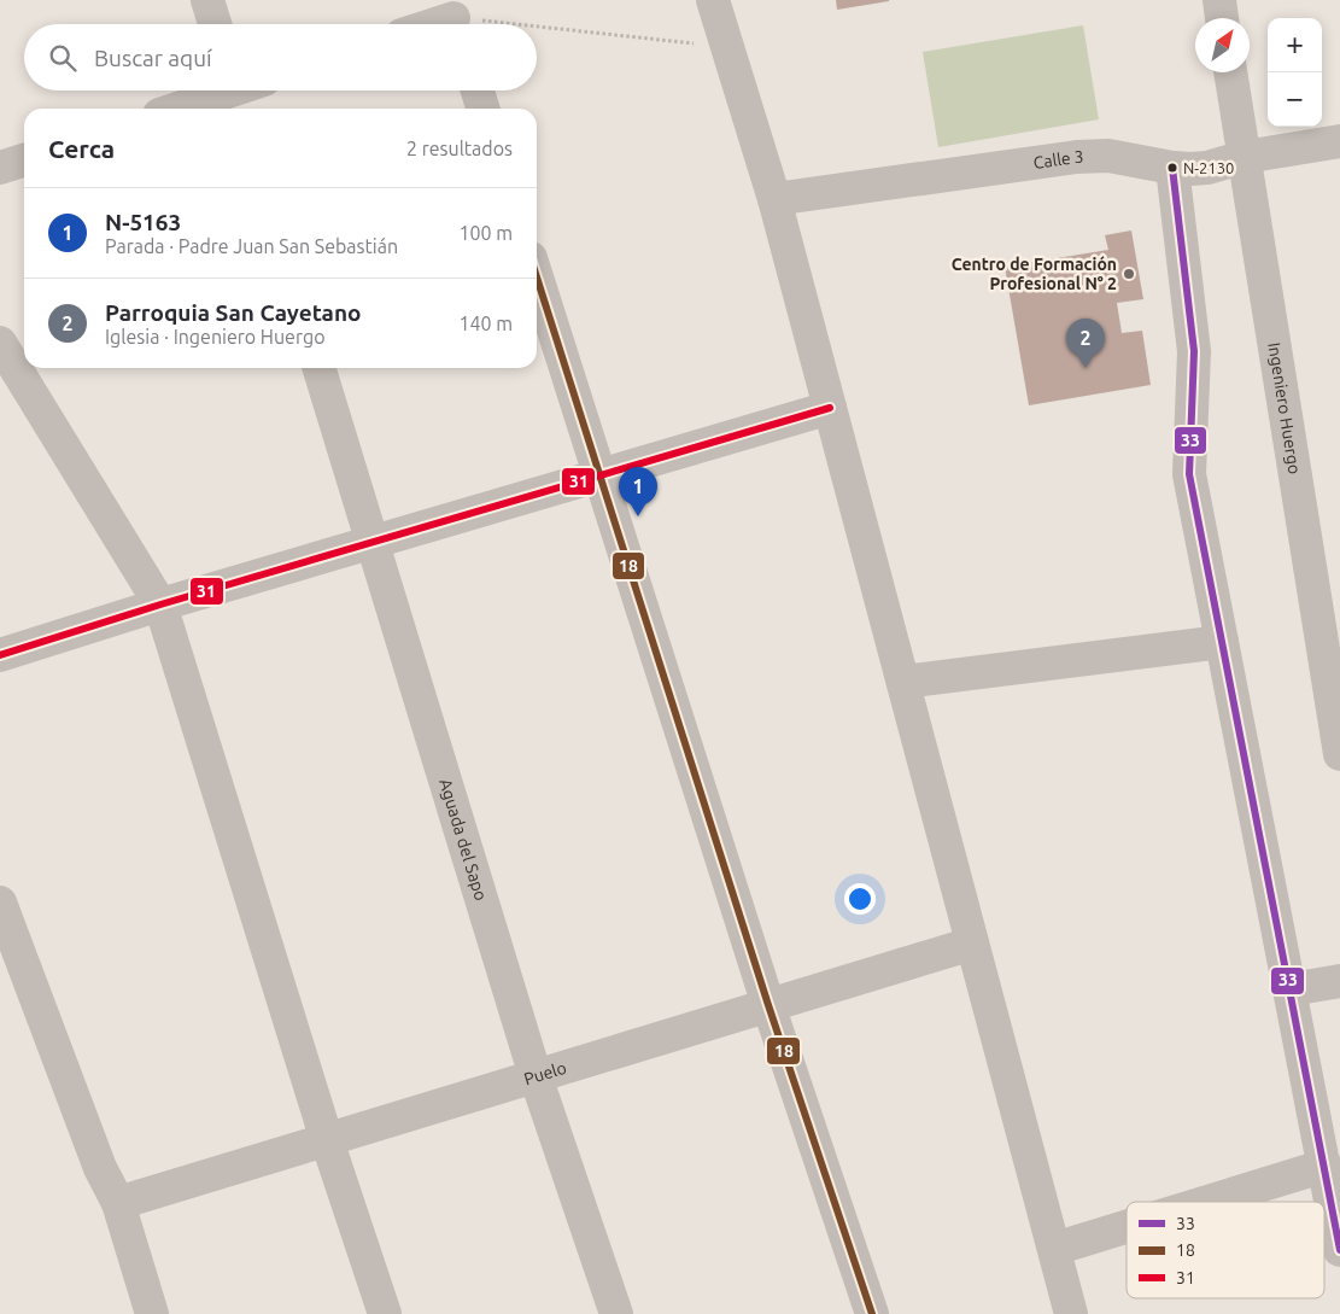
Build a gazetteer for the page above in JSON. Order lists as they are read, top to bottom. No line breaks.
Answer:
{"streets":{"street":["Calle 3","Ingeniero Huergo","Aguada del Sapo","Puelo"]},"crossings":[["Calle 3","Ingeniero Huergo"],["Aguada del Sapo","Puelo"]],"places":["N-2130","Centro de Formación Profesional N° 2"],"lines":["transit line 33","transit line 18","transit line 31"],"legend":["33","18","31"],"north":"top right","page":{"map_buttons":["+","−"],"search":"Buscar aquí","heading":["Cerca","2 resultados"],"list":[{"mark":"1","name":"N-5163","note":"Parada · Padre Juan San Sebastián","value":"100 m"},{"mark":"2","name":"Parroquia San Cayetano","note":"Iglesia · Ingeniero Huergo","value":"140 m"}],"pins":["2","1"]}}
